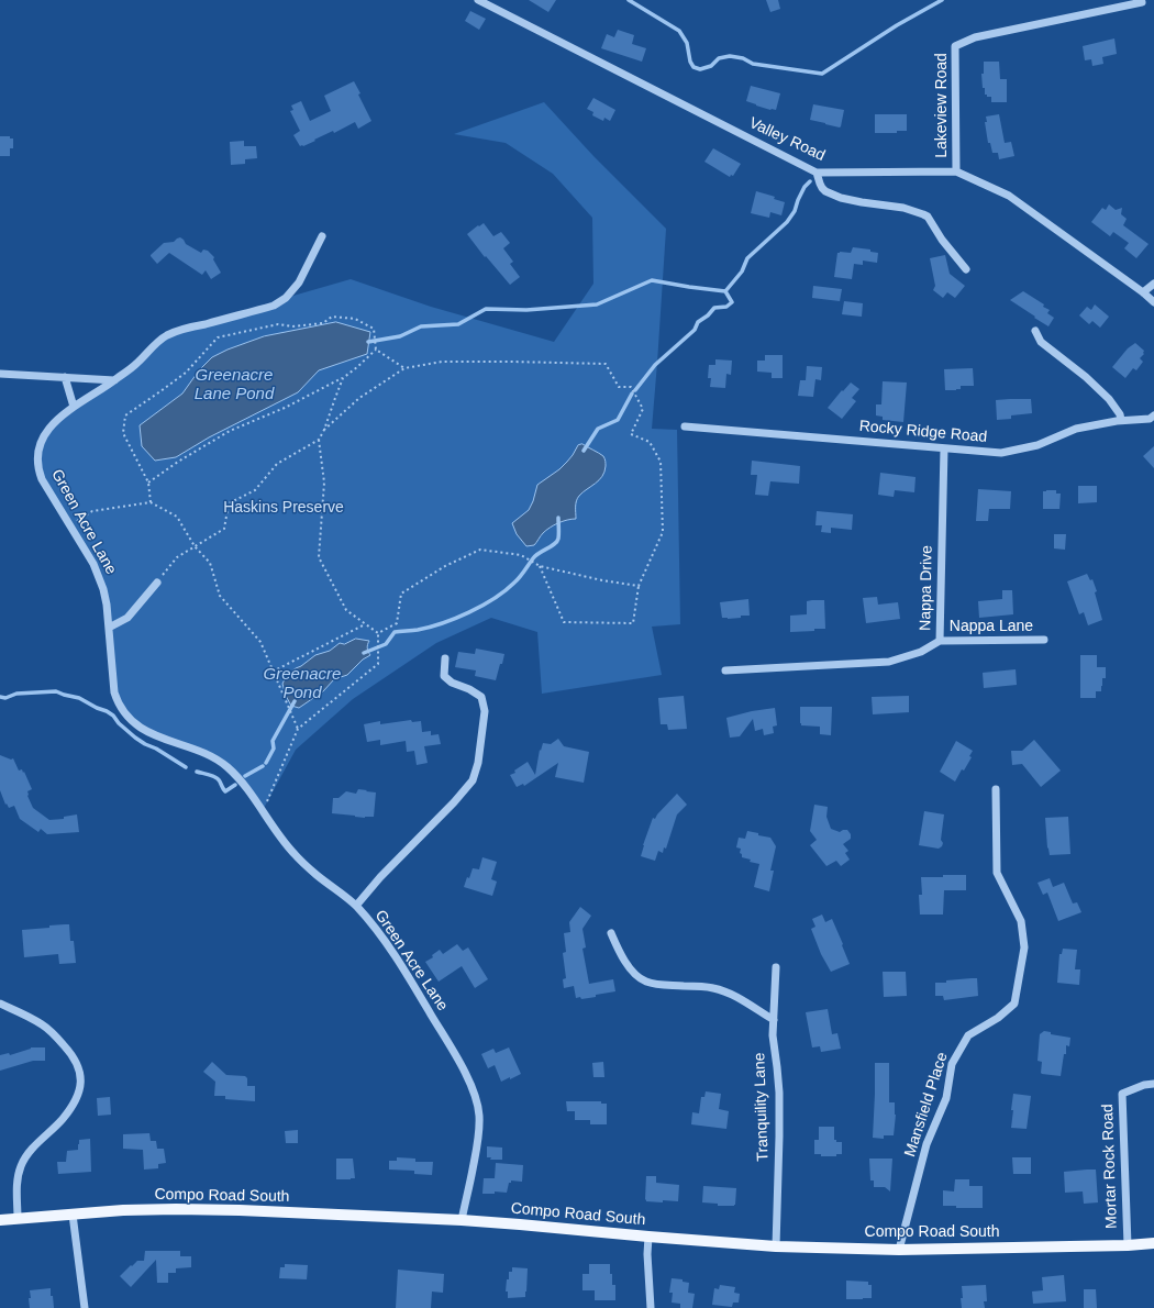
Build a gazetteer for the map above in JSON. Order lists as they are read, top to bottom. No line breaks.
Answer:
{"streets":{"main road":["Compo Road South"],"street":["Lakeview Road","Valley Road","Rocky Ridge Road","Green Acre Lane","Nappa Drive","Nappa Lane","Mansfield Place","Tranquility Lane","Mortar Rock Road"]},"crossings":[["Lakeview Road","Valley Road"],["Rocky Ridge Road","Nappa Drive"],["Green Acre Lane","Compo Road South"],["Nappa Drive","Nappa Lane"],["Mansfield Place","Compo Road South"],["Tranquility Lane","Compo Road South"],["Mortar Rock Road","Compo Road South"]],"water":["Greenacre Lane Pond","Greenacre Pond"],"parks":["Haskins Preserve"]}
